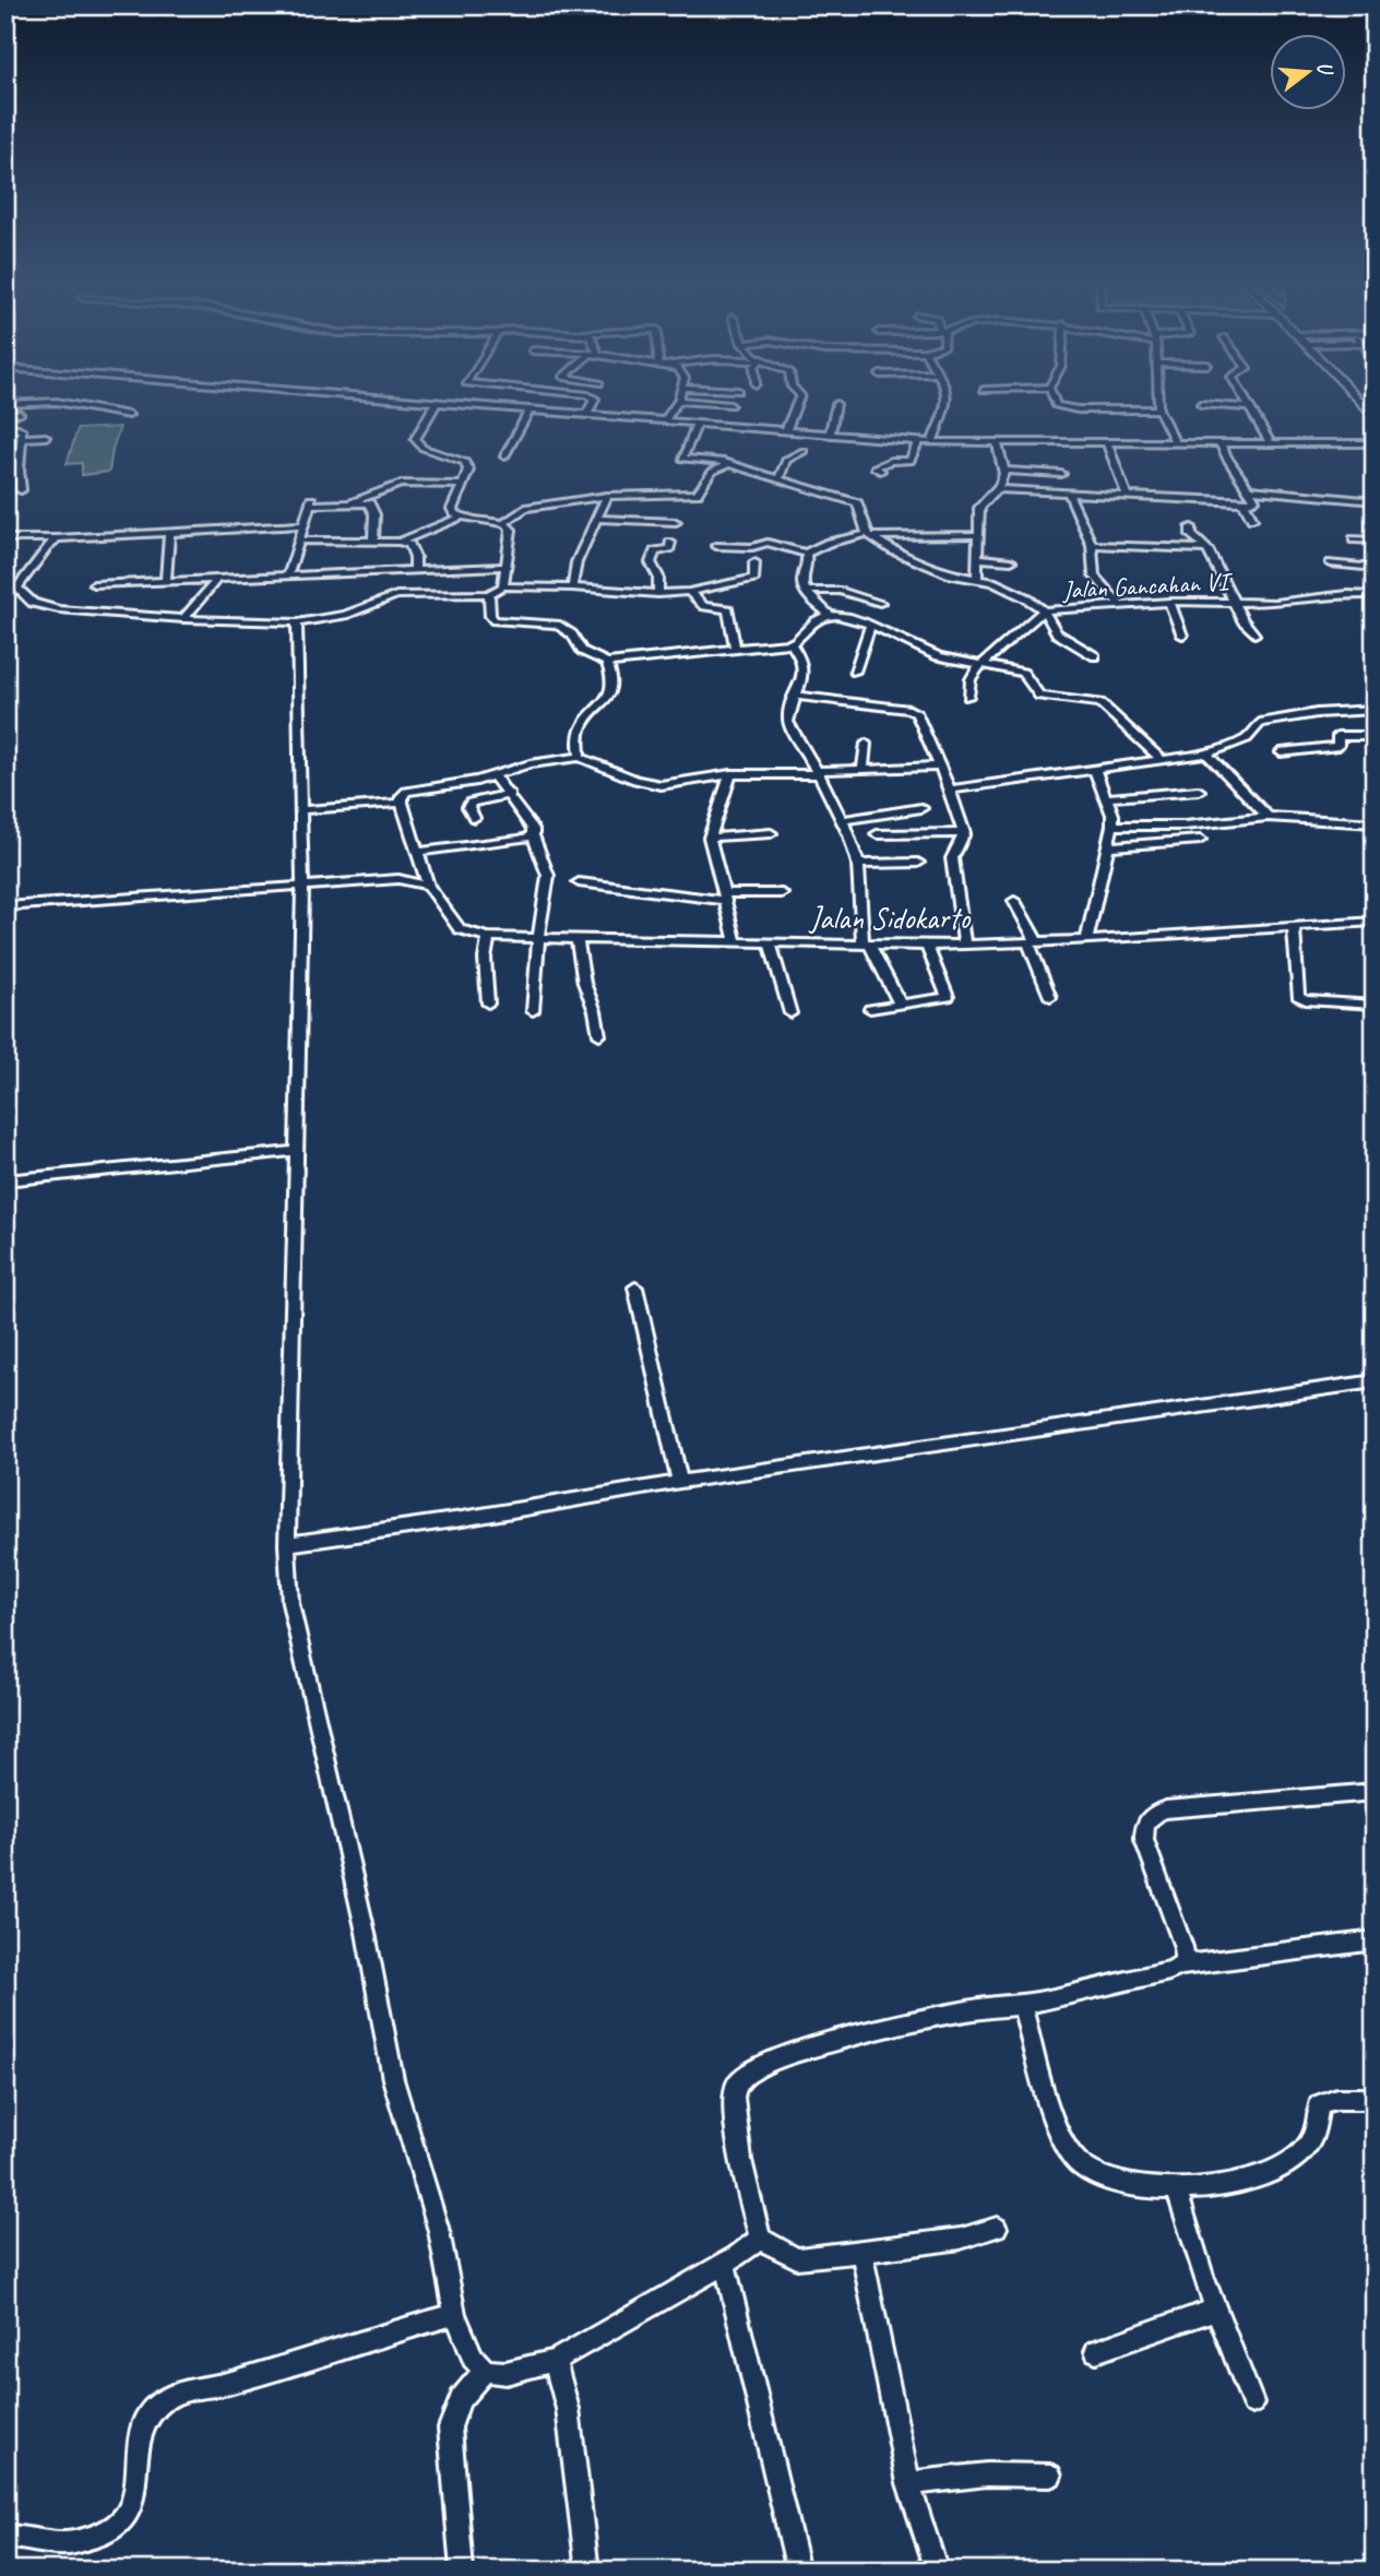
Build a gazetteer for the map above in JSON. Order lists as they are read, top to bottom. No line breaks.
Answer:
{"streets":{"street":["Jalan Gancahan VI","Jalan Sidokarto"]},"north":"right"}
